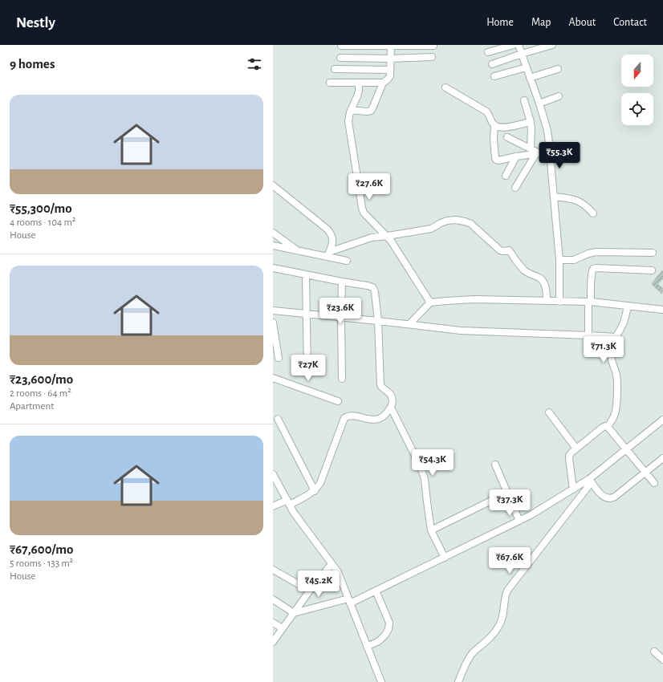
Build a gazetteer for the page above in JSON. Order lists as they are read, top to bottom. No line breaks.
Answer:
{"north":"bottom","page":{"header":"Nestly","nav":["Home","Map","About","Contact"],"heading":"9 homes","list":[{"name":"₹55,300/mo","note":"4 rooms · 104 m² · House"},{"name":"₹23,600/mo","note":"2 rooms · 64 m² · Apartment"},{"name":"₹67,600/mo","note":"5 rooms · 133 m² · House"}],"price":["₹55.3K","₹27.6K","₹23.6K","₹71.3K","₹27K","₹54.3K","₹37.3K","₹67.6K","₹45.2K"]}}
